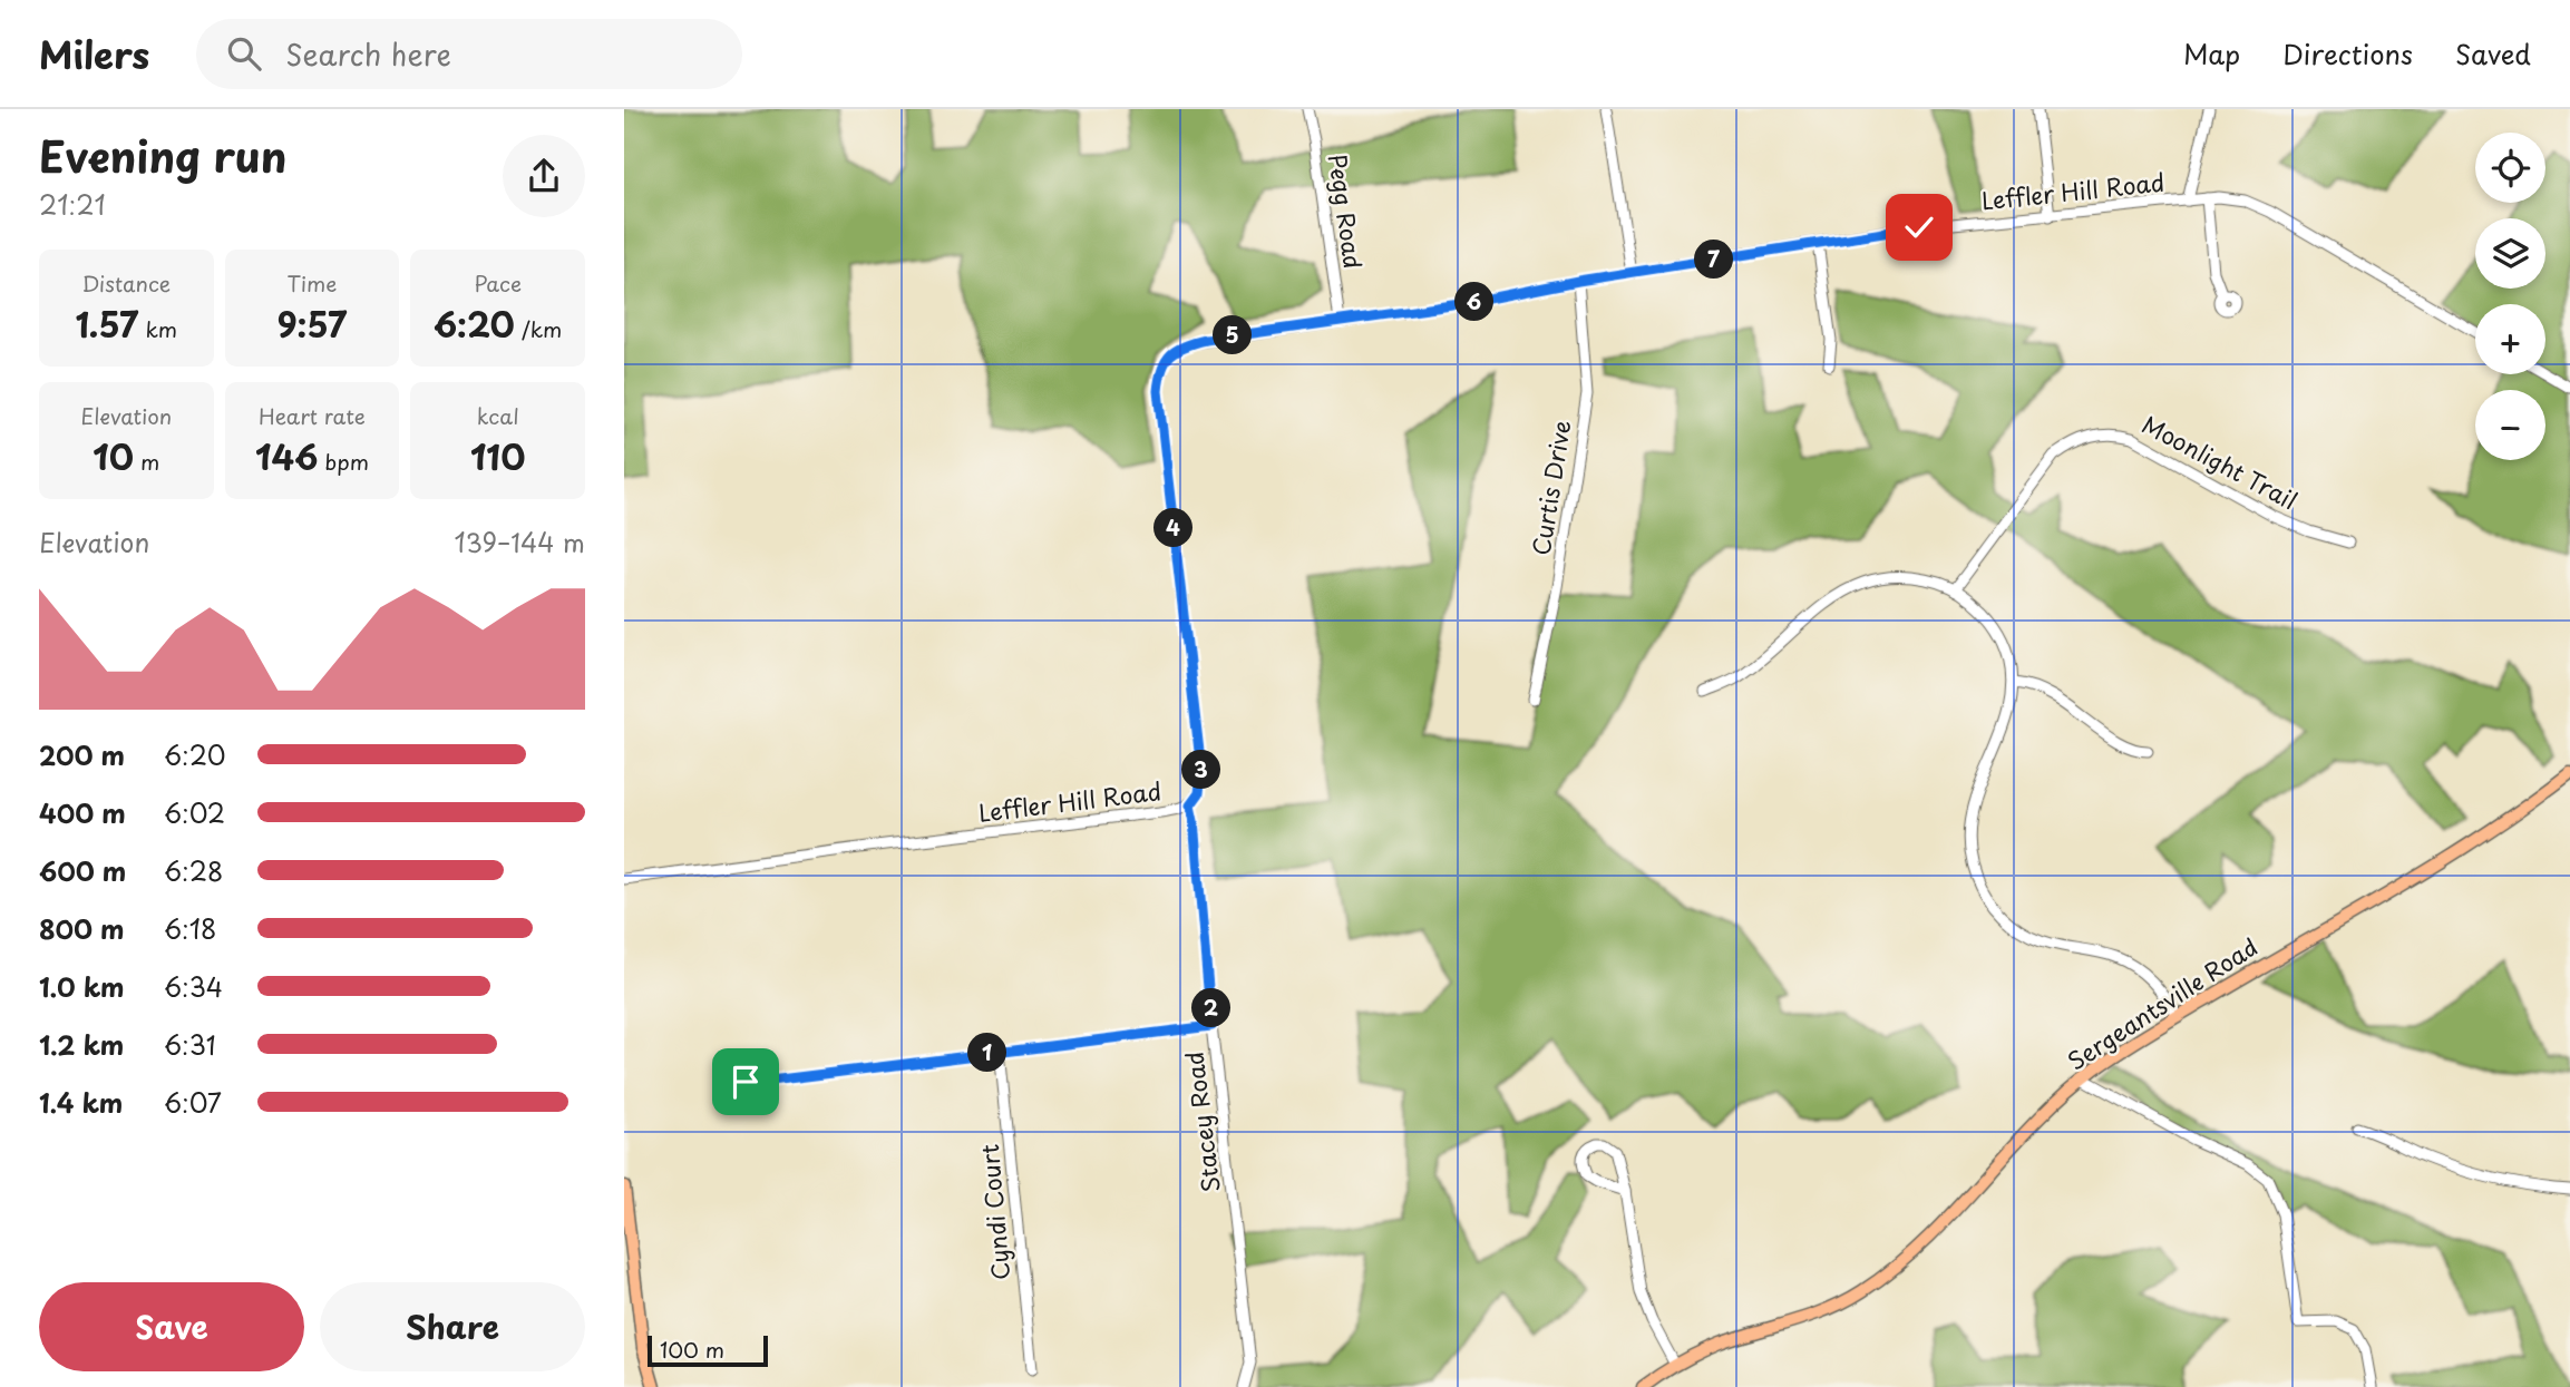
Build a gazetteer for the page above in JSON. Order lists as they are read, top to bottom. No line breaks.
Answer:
{"streets":{"main road":["Sergeantsville Road"],"street":["Leffler Hill Road","Pegg Road","Moonlight Trail","Curtis Drive","Stacey Road","Cyndi Court"]},"crossings":[["Leffler Hill Road","Pegg Road"],["Leffler Hill Road","Curtis Drive"],["Leffler Hill Road","Stacey Road"]],"scale_bar":"100 m","page":{"header":"Milers","search":"Search here","nav":["Map","Directions","Saved"],"heading":["Evening run","21:21"],"map_buttons":["+","−"],"pins":["7","6","5","4","3","2","1"],"stats":[["Distance","1.57 km"],["Time","9:57"],["Pace","6:20 /km"],["Elevation","10 m"],["Heart rate","146 bpm"],["kcal","110"]],"chart":["Elevation","139–144 m"],"list":[{"name":"200 m","note":"6:20"},{"name":"400 m","note":"6:02"},{"name":"600 m","note":"6:28"},{"name":"800 m","note":"6:18"},{"name":"1.0 km","note":"6:34"},{"name":"1.2 km","note":"6:31"},{"name":"1.4 km","note":"6:07"}],"buttons":["Save","Share"],"scale":"100 m"}}
